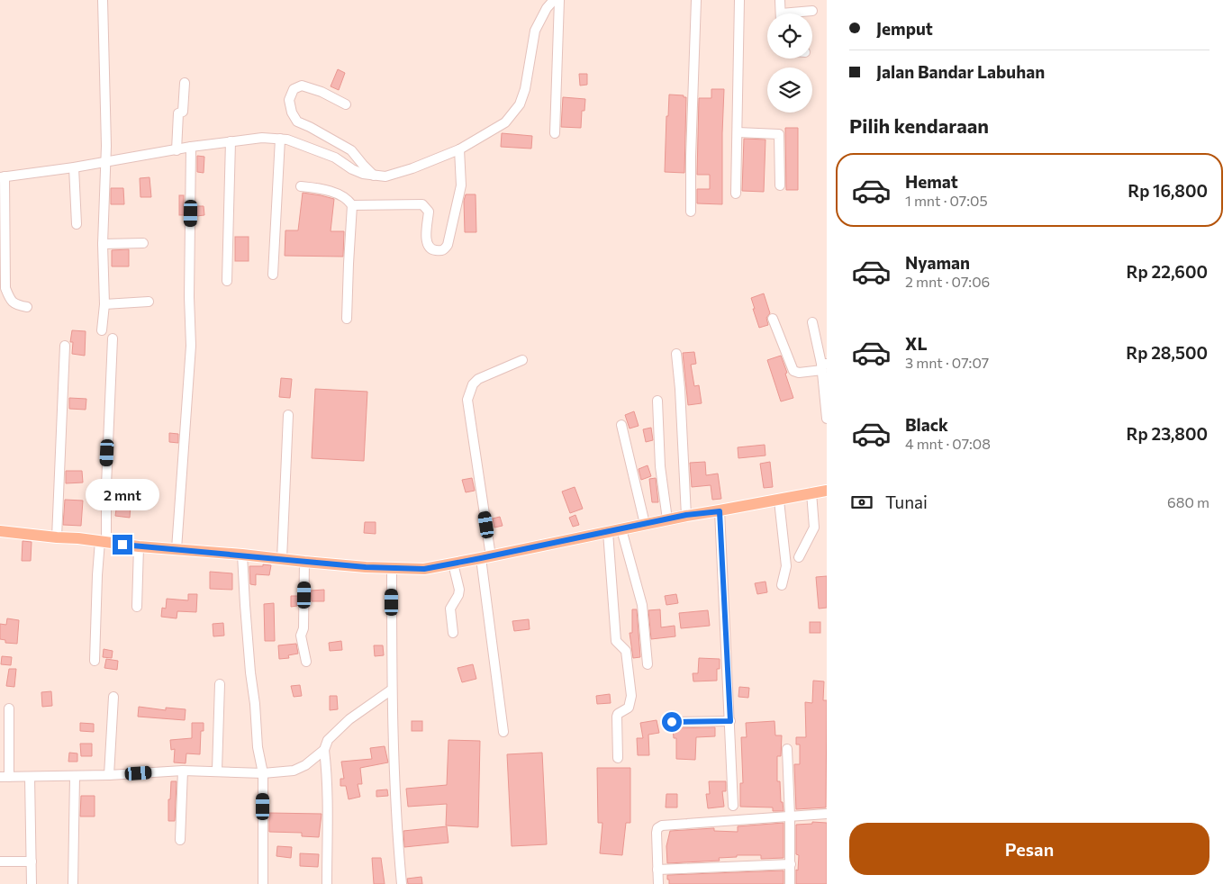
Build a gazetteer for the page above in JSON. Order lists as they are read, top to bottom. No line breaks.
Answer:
{"page":{"banner":["Jemput","Jalan Bandar Labuhan"],"heading":"Pilih kendaraan","list":[{"name":"Hemat","note":"1 mnt · 07:05","value":"Rp 16,800"},{"name":"Nyaman","note":"2 mnt · 07:06","value":"Rp 22,600"},{"name":"XL","note":"3 mnt · 07:07","value":"Rp 28,500"},{"name":"Black","note":"4 mnt · 07:08","value":"Rp 23,800"}],"pay":["Tunai","680 m"],"bubble":"2 mnt","buttons":"Pesan"}}
